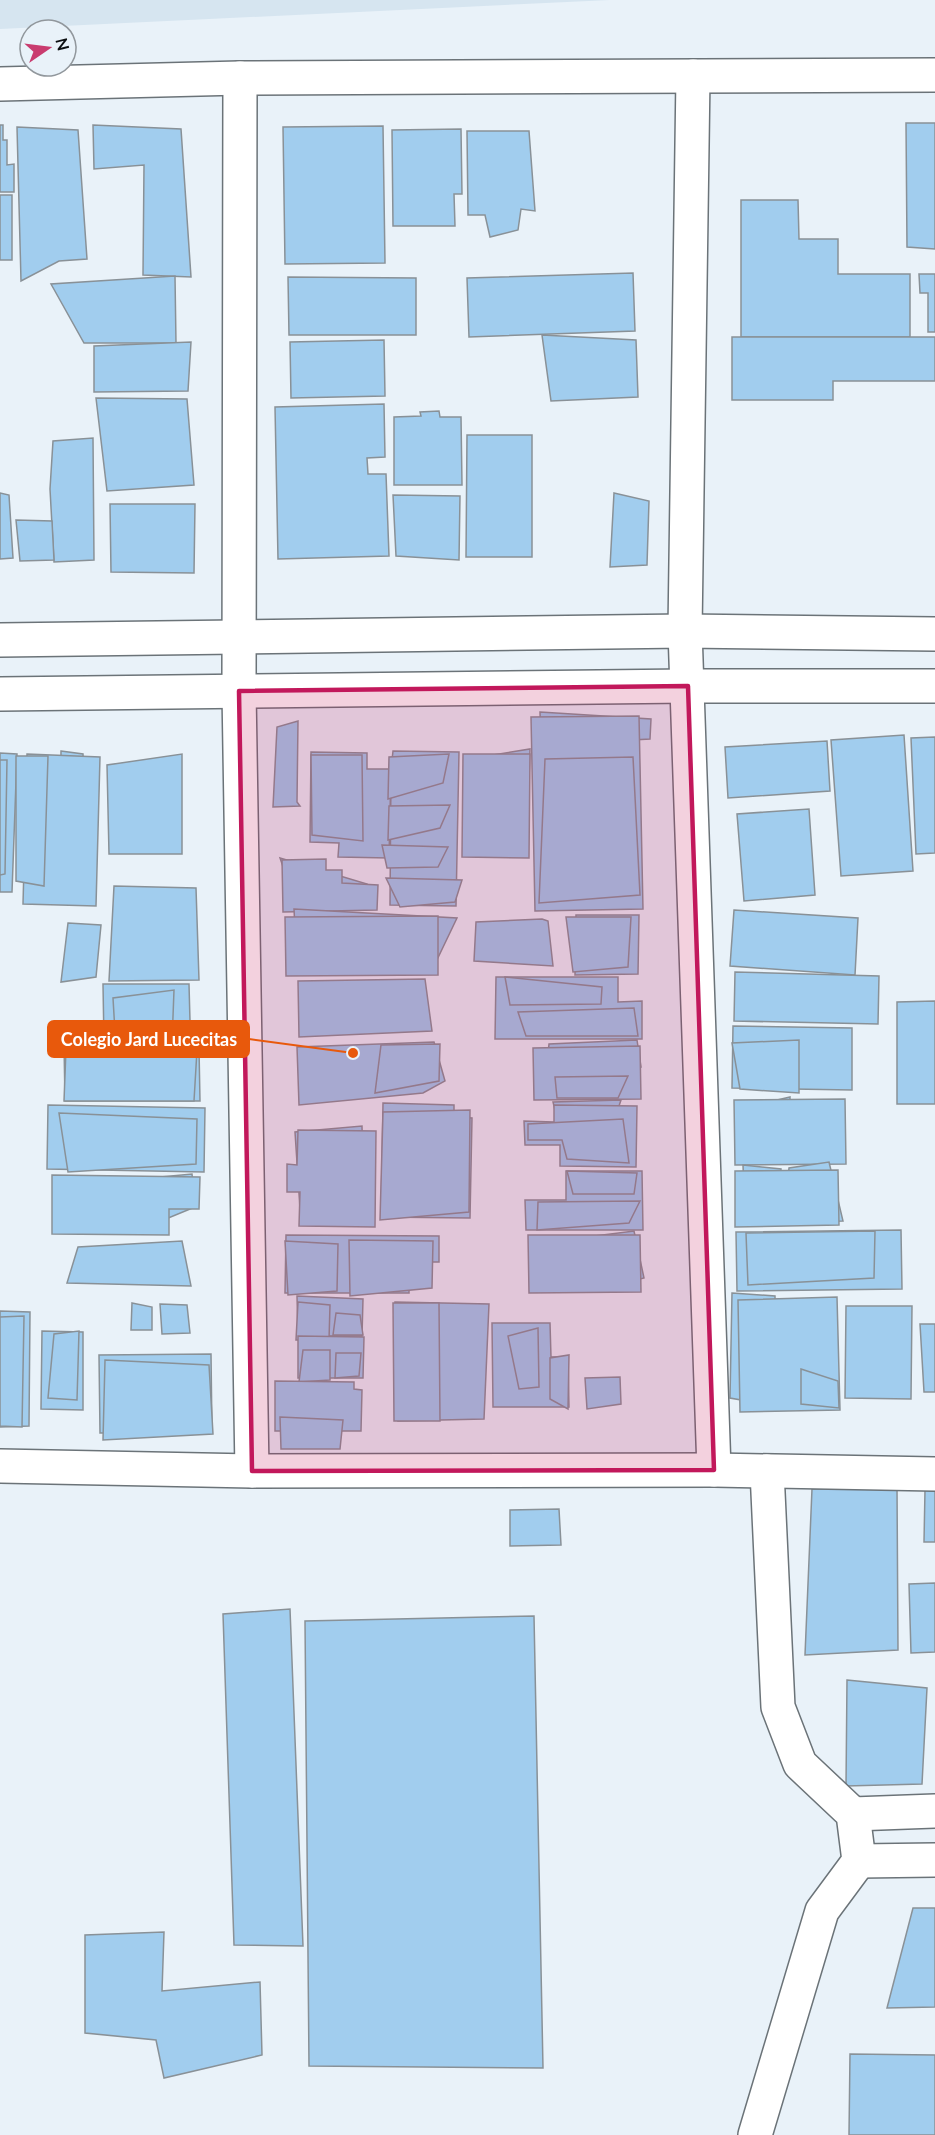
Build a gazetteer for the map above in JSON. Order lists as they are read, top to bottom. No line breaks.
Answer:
{"places":["Colegio Jard Lucecitas"],"north":"right"}
